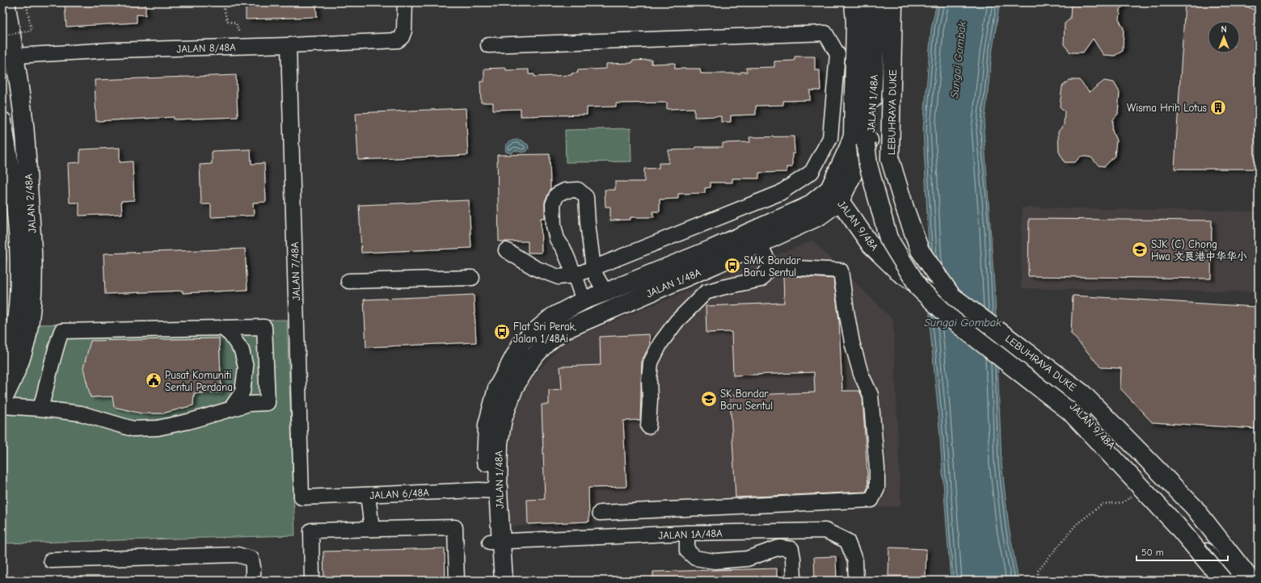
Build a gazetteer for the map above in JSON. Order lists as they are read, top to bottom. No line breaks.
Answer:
{"streets":{"main road":["JALAN 1/48A","LEBUHRAYA DUKE","JALAN 2/48A","JALAN 9/48A"],"street":["JALAN 8/48A","JALAN 7/48A","JALAN 6/48A","JALAN 1A/48A"]},"crossings":[["JALAN 8/48A","JALAN 2/48A"],["JALAN 8/48A","JALAN 7/48A"],["JALAN 1/48A","JALAN 9/48A"],["JALAN 1/48A","JALAN 6/48A"],["JALAN 1/48A","JALAN 1A/48A"],["JALAN 7/48A","JALAN 6/48A"]],"water":["Sungai Gombak"],"places":{"building":["Wisma Hrih Lotus"],"school or university":["SJK (C) Chong Hwa 文良港中华华小","SK Bandar Baru Sentul"],"bus stop":["SMK Bandar Baru Sentul","Flat Sri Perak, Jalan 1/48Ai"],"public building":["Pusat Komuniti Sentul Perdana"]},"scale_bar":"50 m","north":"top"}
